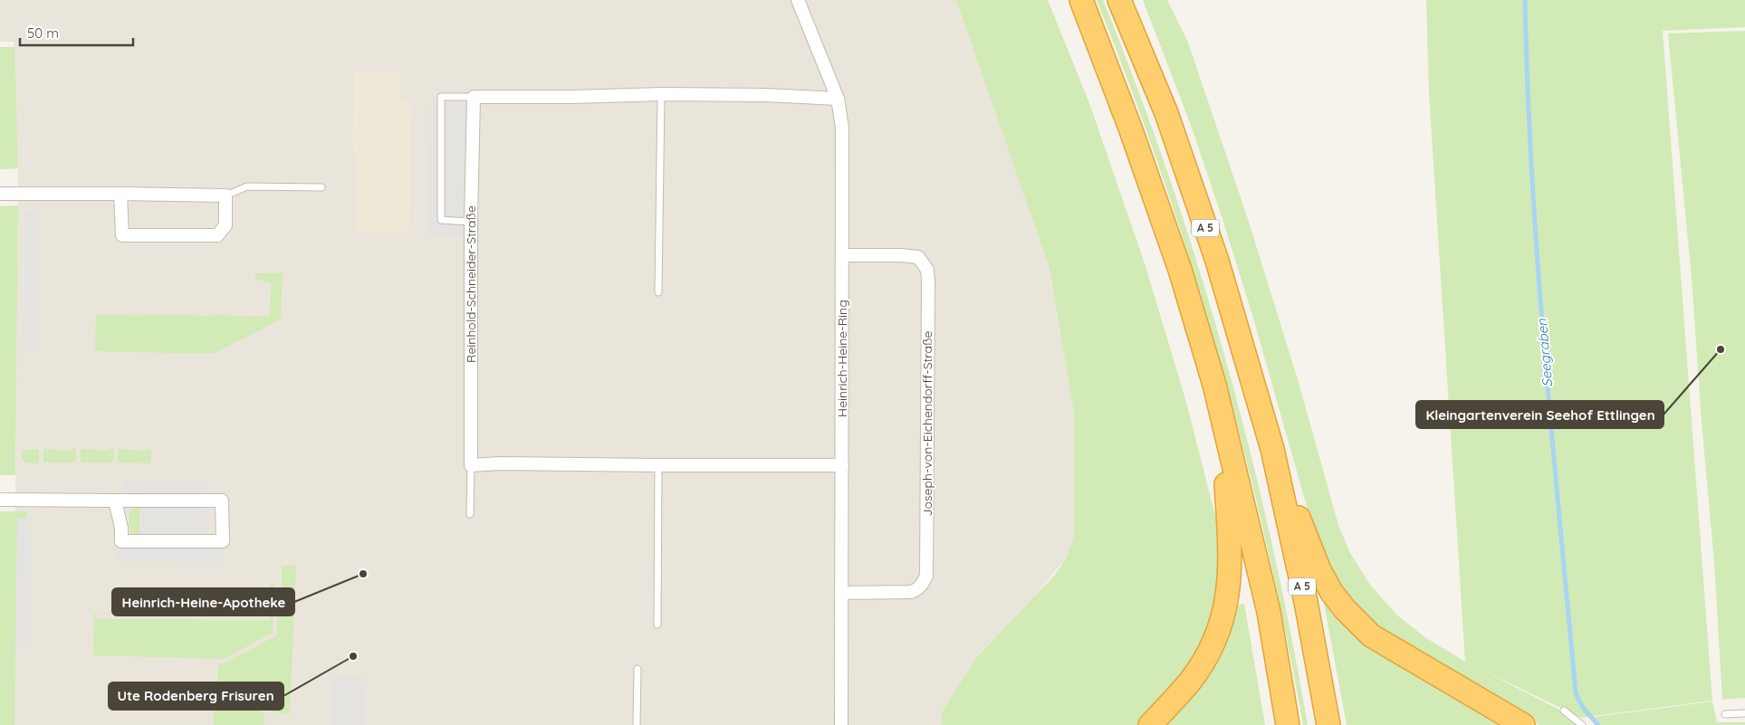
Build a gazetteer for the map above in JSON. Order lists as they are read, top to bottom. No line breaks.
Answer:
{"streets":{"highway":["A 5"],"street":["Reinhold-Schneider-Straße","Heinrich-Heine-Ring","Joseph-von-Eichendorff-Straße"]},"crossings":[["Heinrich-Heine-Ring","Joseph-von-Eichendorff-Straße"]],"water":["Seegraben"],"places":["Kleingartenverein Seehof Ettlingen","Heinrich-Heine-Apotheke","Ute Rodenberg Frisuren"],"scale_bar":"50 m"}
